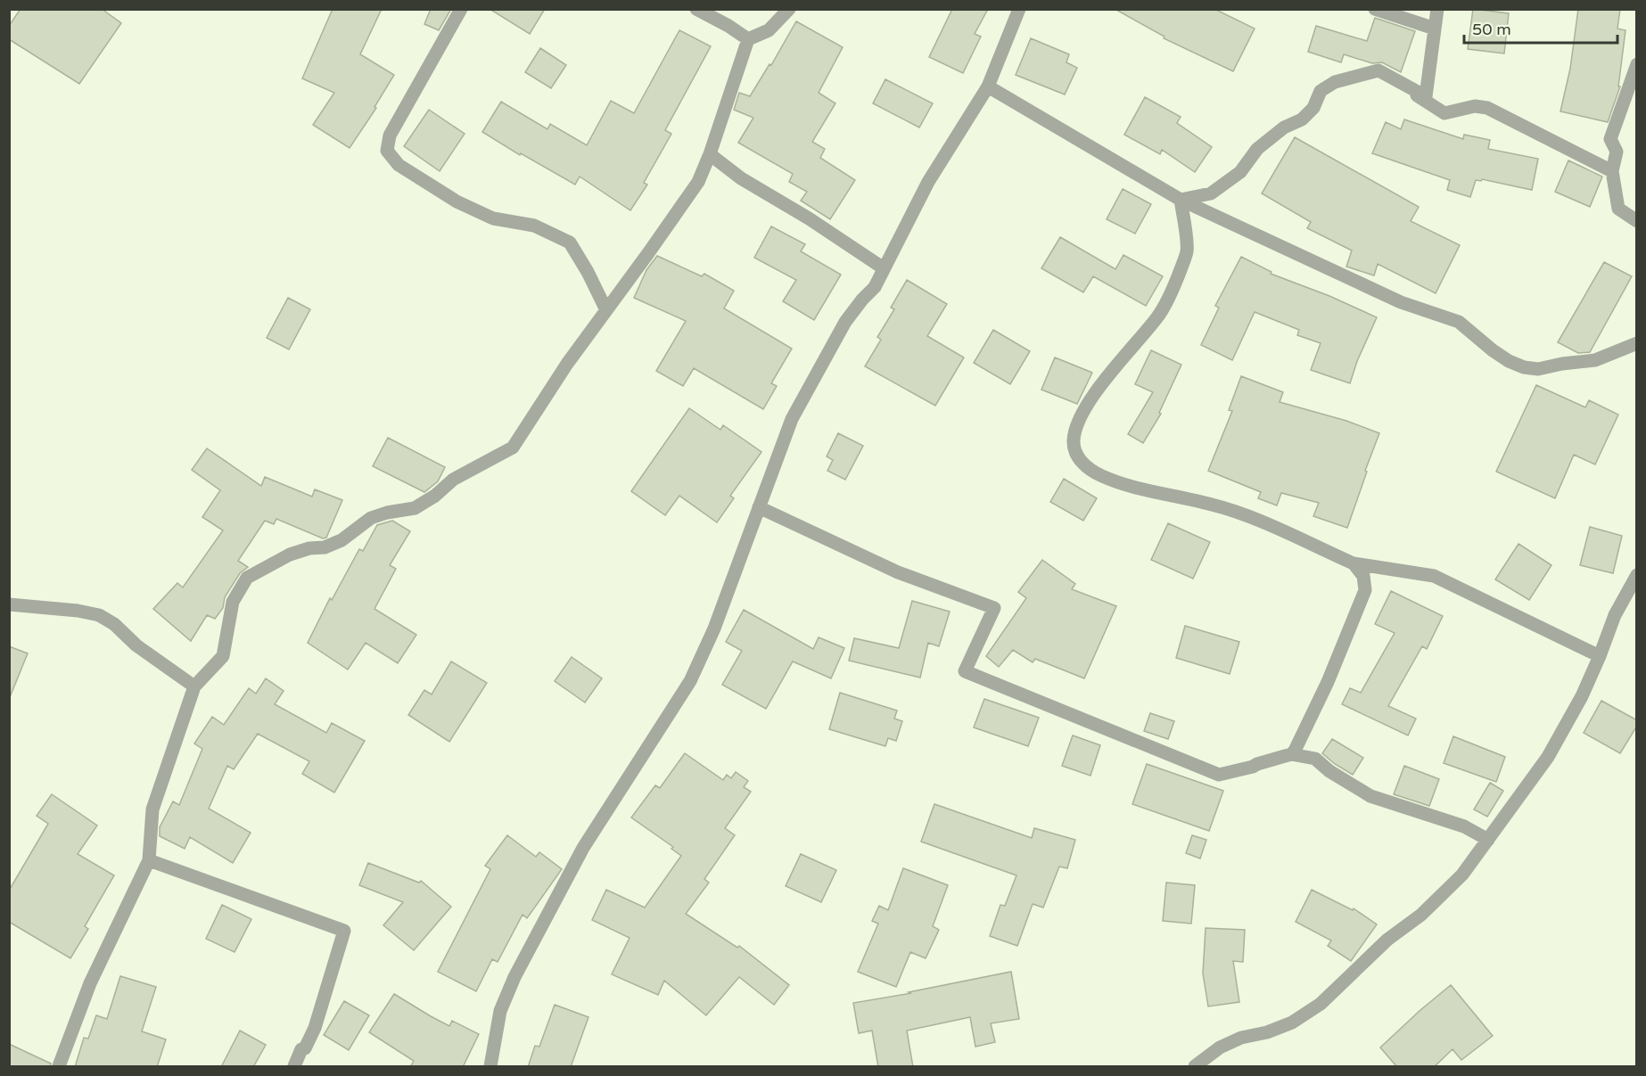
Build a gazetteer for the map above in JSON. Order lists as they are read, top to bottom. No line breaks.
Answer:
{"scale_bar":"50 m"}
